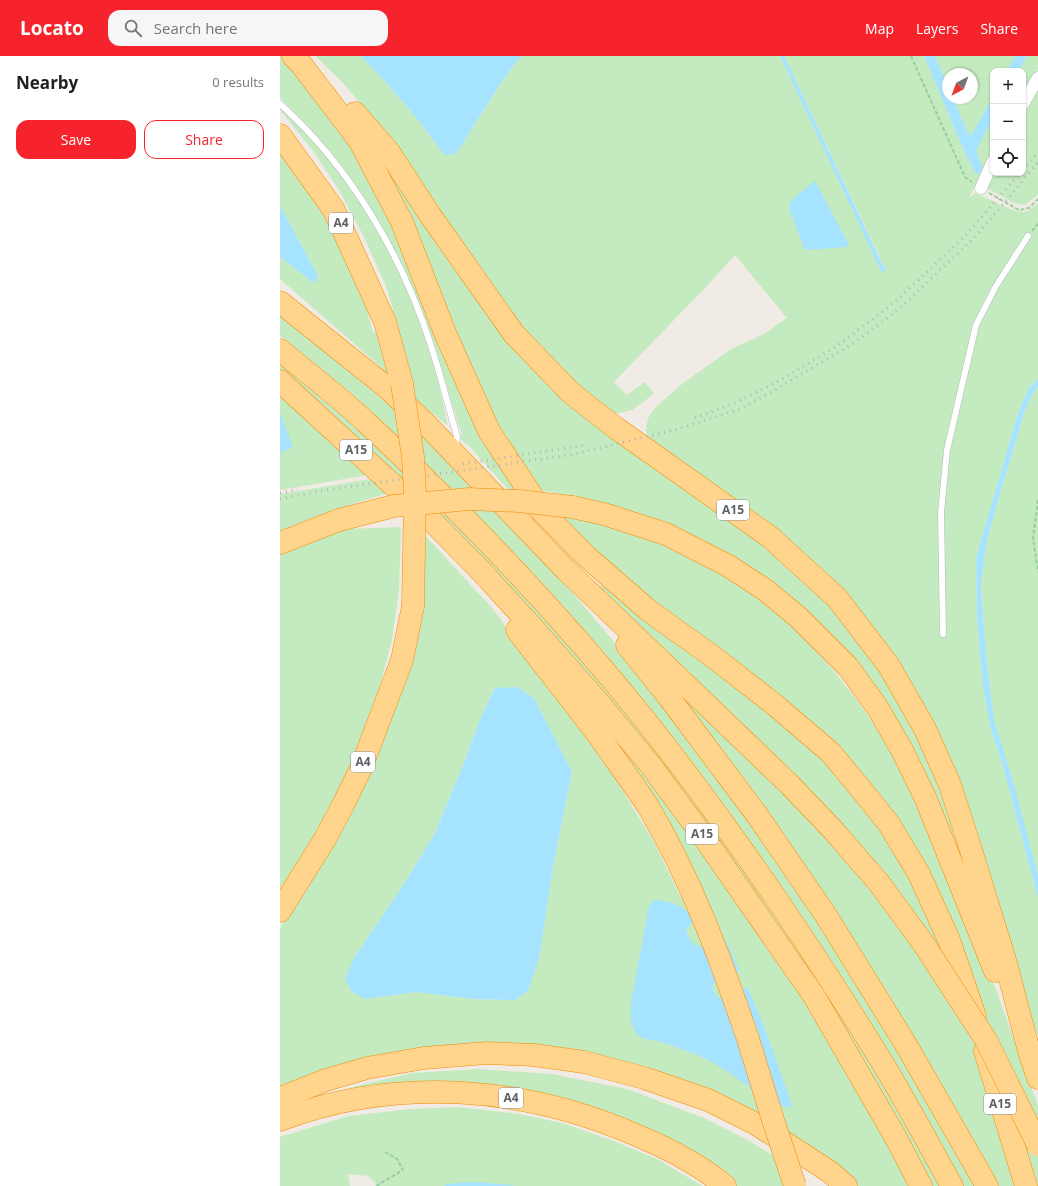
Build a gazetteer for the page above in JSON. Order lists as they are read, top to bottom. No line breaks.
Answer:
{"streets":{"highway":["A4","A15"]},"north":"bottom left","page":{"header":"Locato","search":"Search here","nav":["Map","Layers","Share"],"heading":["Nearby","0 results"],"map_buttons":["+","−"],"buttons":["Save","Share"]}}
